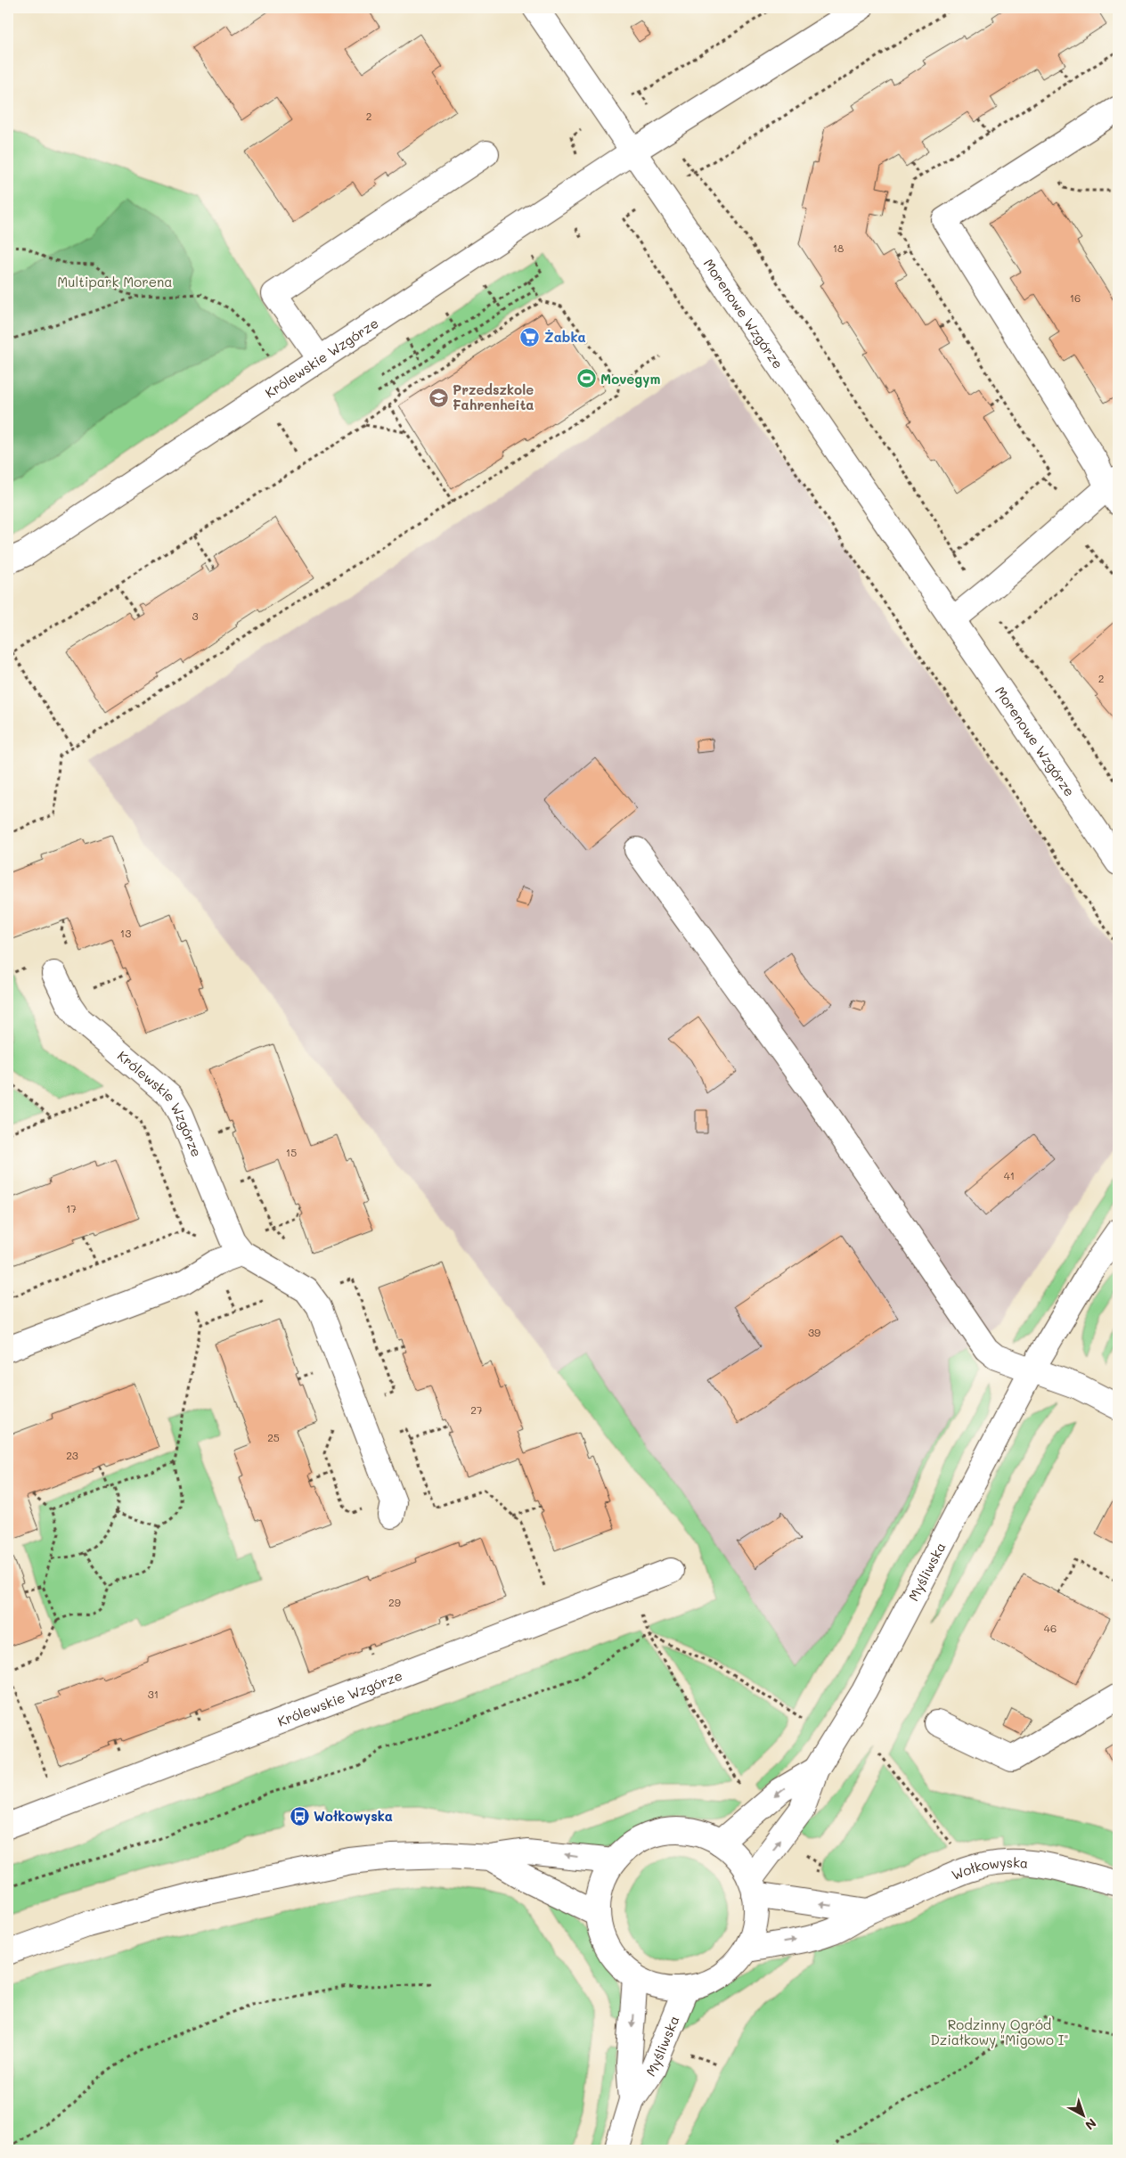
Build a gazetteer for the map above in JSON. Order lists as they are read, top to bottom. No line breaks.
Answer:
{"streets":{"street":["Morenowe Wzgórze","Królewskie Wzgórze","Myśliwska","Wołkowyska"]},"crossings":[["Morenowe Wzgórze","Królewskie Wzgórze"],["Myśliwska","Wołkowyska"]],"parks":["Multipark Morena","Rodzinny Ogród Działkowy \"Migowo I\""],"places":{"supermarket":["Żabka"],"sports":["Movegym"],"school or university":["Przedszkole Fahrenheita"],"bus stop":["Wołkowyska"]},"house_numbers":["2","18","16","3","2","13","15","41","17","39","27","25","23","29","46","31"],"north":"bottom right"}
